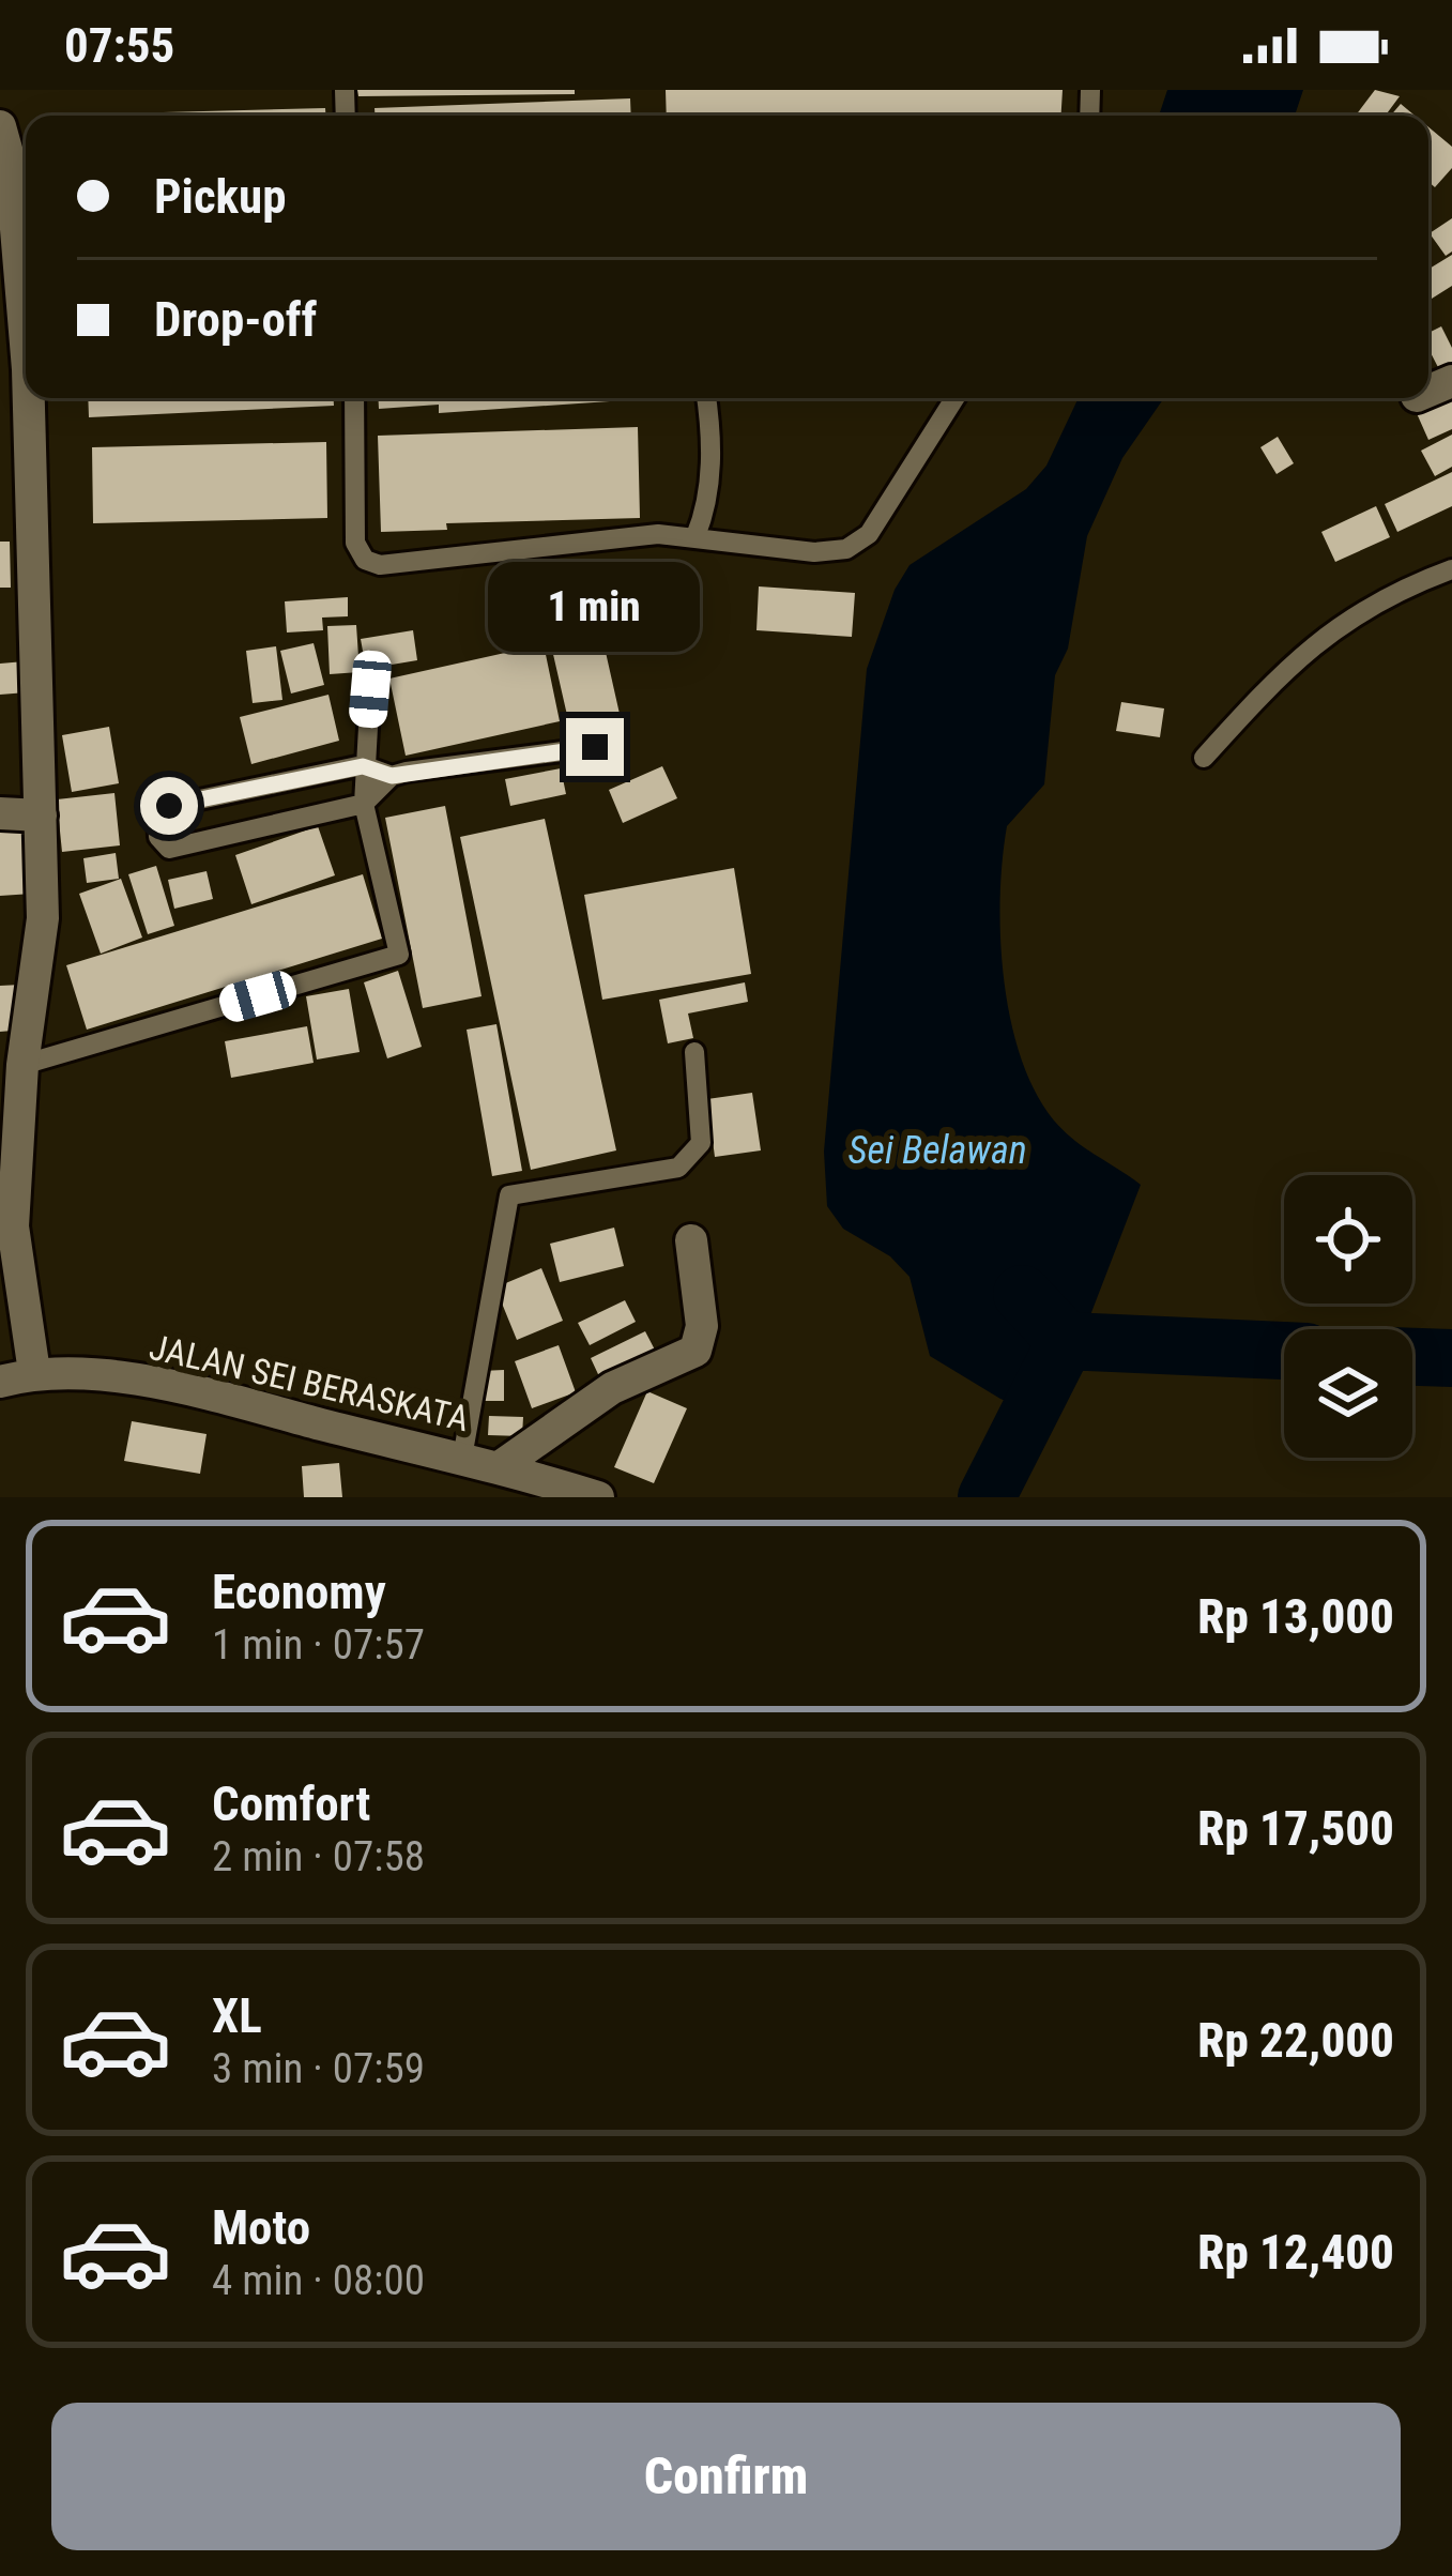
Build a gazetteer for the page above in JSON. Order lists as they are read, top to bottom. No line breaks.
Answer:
{"streets":{"street":["JALAN SEI BERASKATA"]},"water":["Sei Belawan"],"page":{"status":"07:55","banner":["Pickup","Drop-off"],"bubble":"1 min","list":[{"name":"Economy","note":"1 min · 07:57","value":"Rp 13,000"},{"name":"Comfort","note":"2 min · 07:58","value":"Rp 17,500"},{"name":"XL","note":"3 min · 07:59","value":"Rp 22,000"},{"name":"Moto","note":"4 min · 08:00","value":"Rp 12,400"}],"buttons":"Confirm"}}
